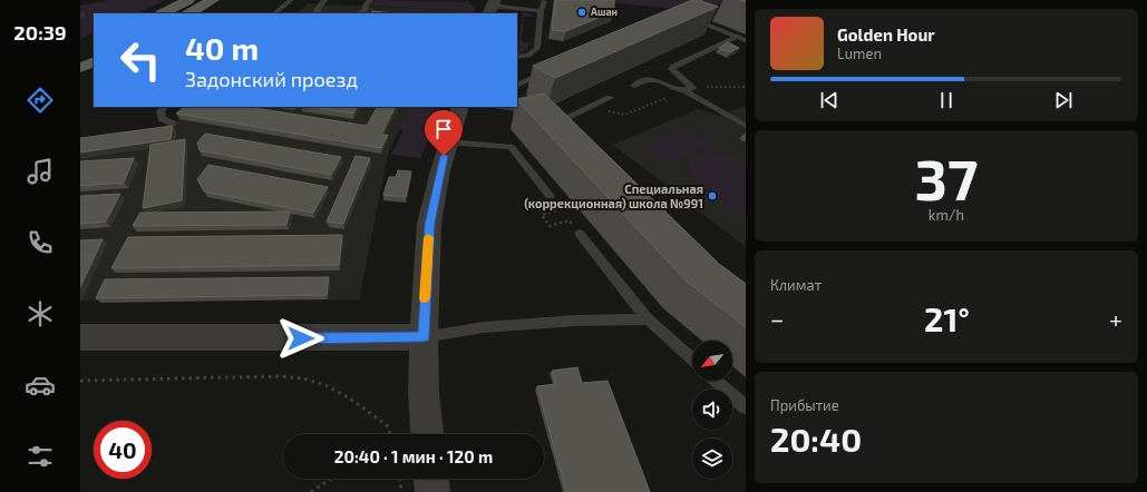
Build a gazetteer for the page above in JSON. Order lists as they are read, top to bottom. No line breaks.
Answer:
{"places":["Ашан","Специальная (коррекционная) школа №991"],"north":"bottom left","page":{"tabs":"20:39","turn":["40 m","Задонский проезд"],"song":["Golden Hour","Lumen"],"tile":[["37","km/h"],"Климат",["Прибытие","20:40"]],"heat":["−","21°","+"],"limit":"40","trip":"20:40 · 1 мин · 120 m"}}
